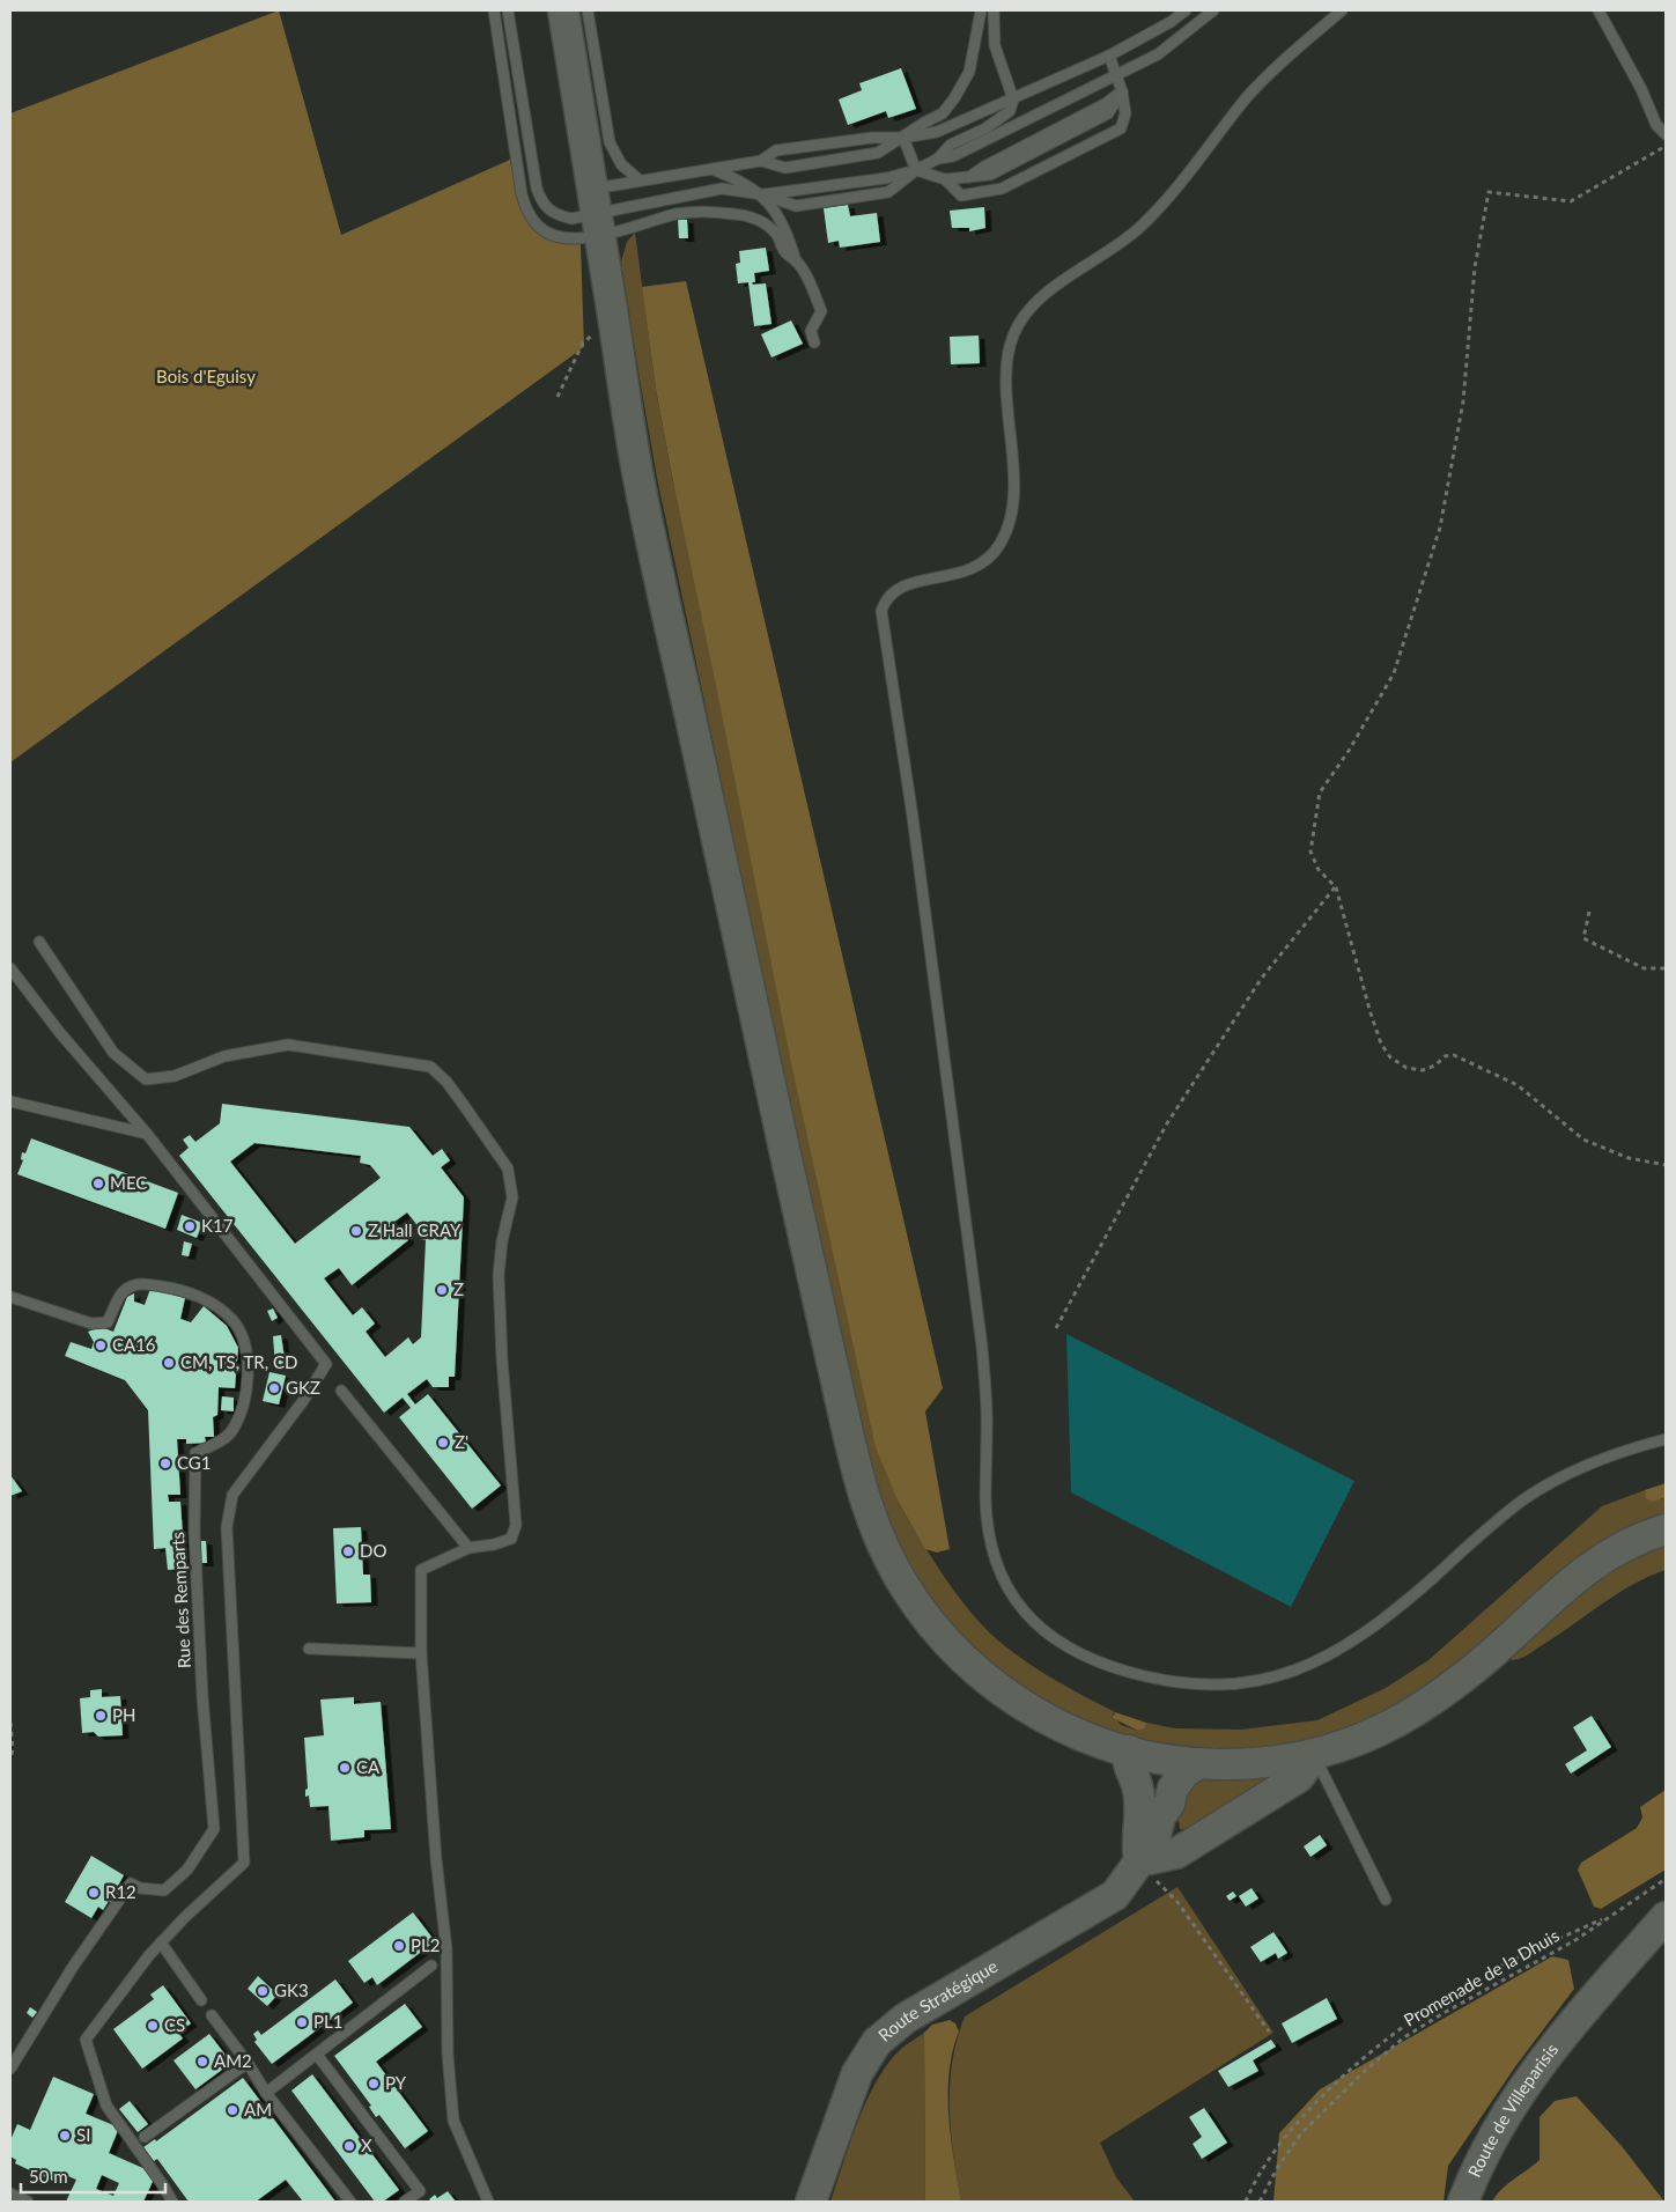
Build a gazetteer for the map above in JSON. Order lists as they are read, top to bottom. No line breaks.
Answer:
{"streets":{"main road":["Route Stratégique","Route de Villeparisis"],"lane":["Rue des Remparts"],"path":["Promenade de la Dhuis"]},"parks":["Bois d'Eguisy"],"places":["MEC","K17","Z Hall CRAY","Z","CA16","CM, TS, TR, CD","GKZ","Z'","CG1","DO","PH","CA","R12","PL2","GK3","PL1","CS","AM2","PY","AM","SI","X"],"scale_bar":"50 m"}
